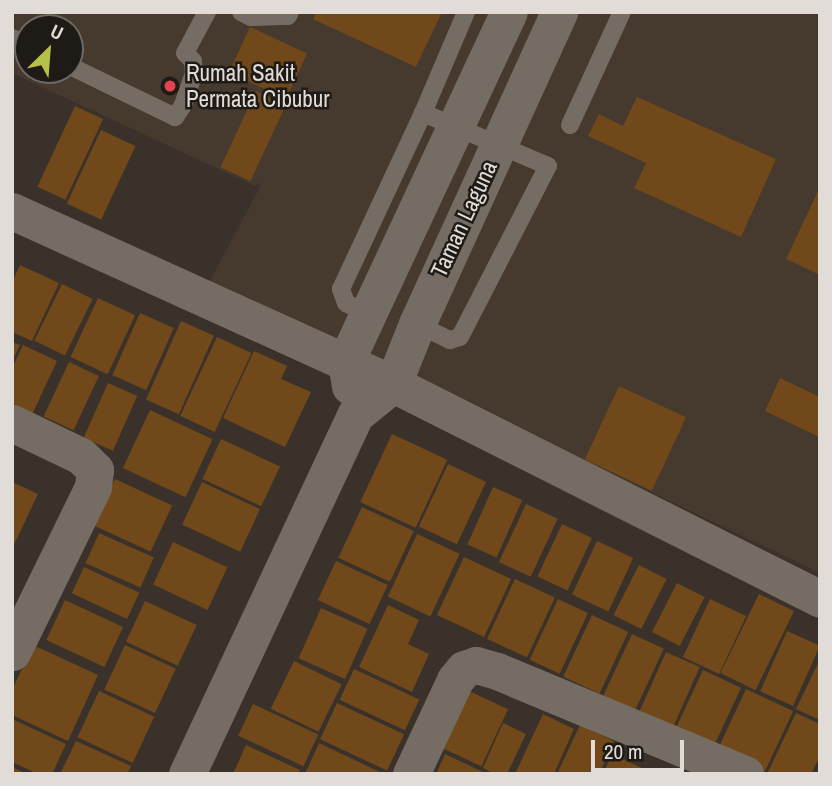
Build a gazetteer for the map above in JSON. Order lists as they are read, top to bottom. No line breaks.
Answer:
{"streets":{"street":["Taman Laguna"]},"places":["Rumah Sakit Permata Cibubur"],"scale_bar":"20 m","north":"top right"}
